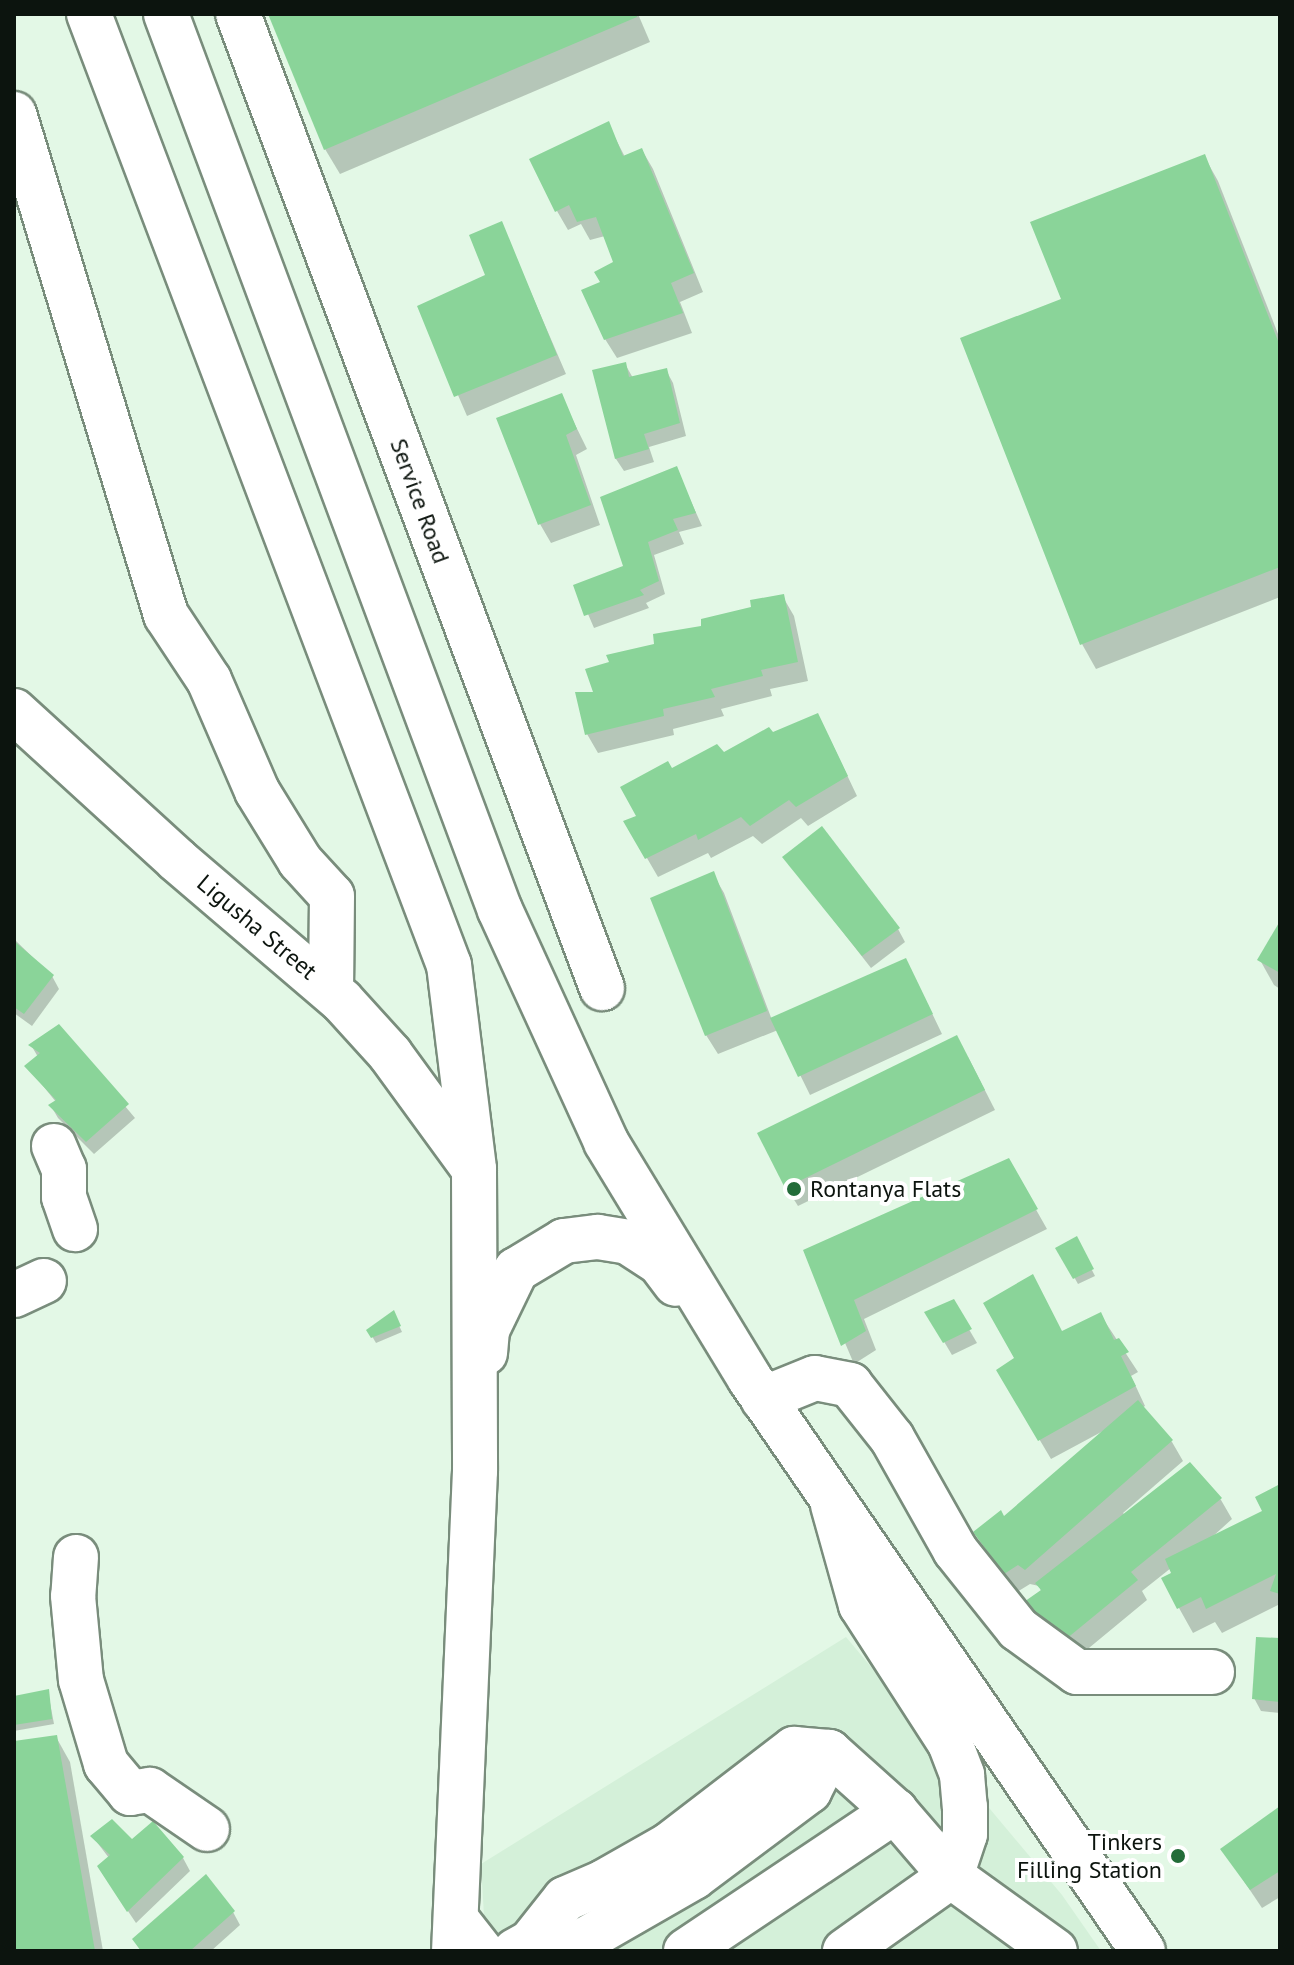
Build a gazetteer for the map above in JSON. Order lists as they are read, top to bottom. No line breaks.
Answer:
{"streets":{"main road":["Service Road","Ligusha Street"]},"places":["Rontanya Flats","Tinkers Filling Station"]}
